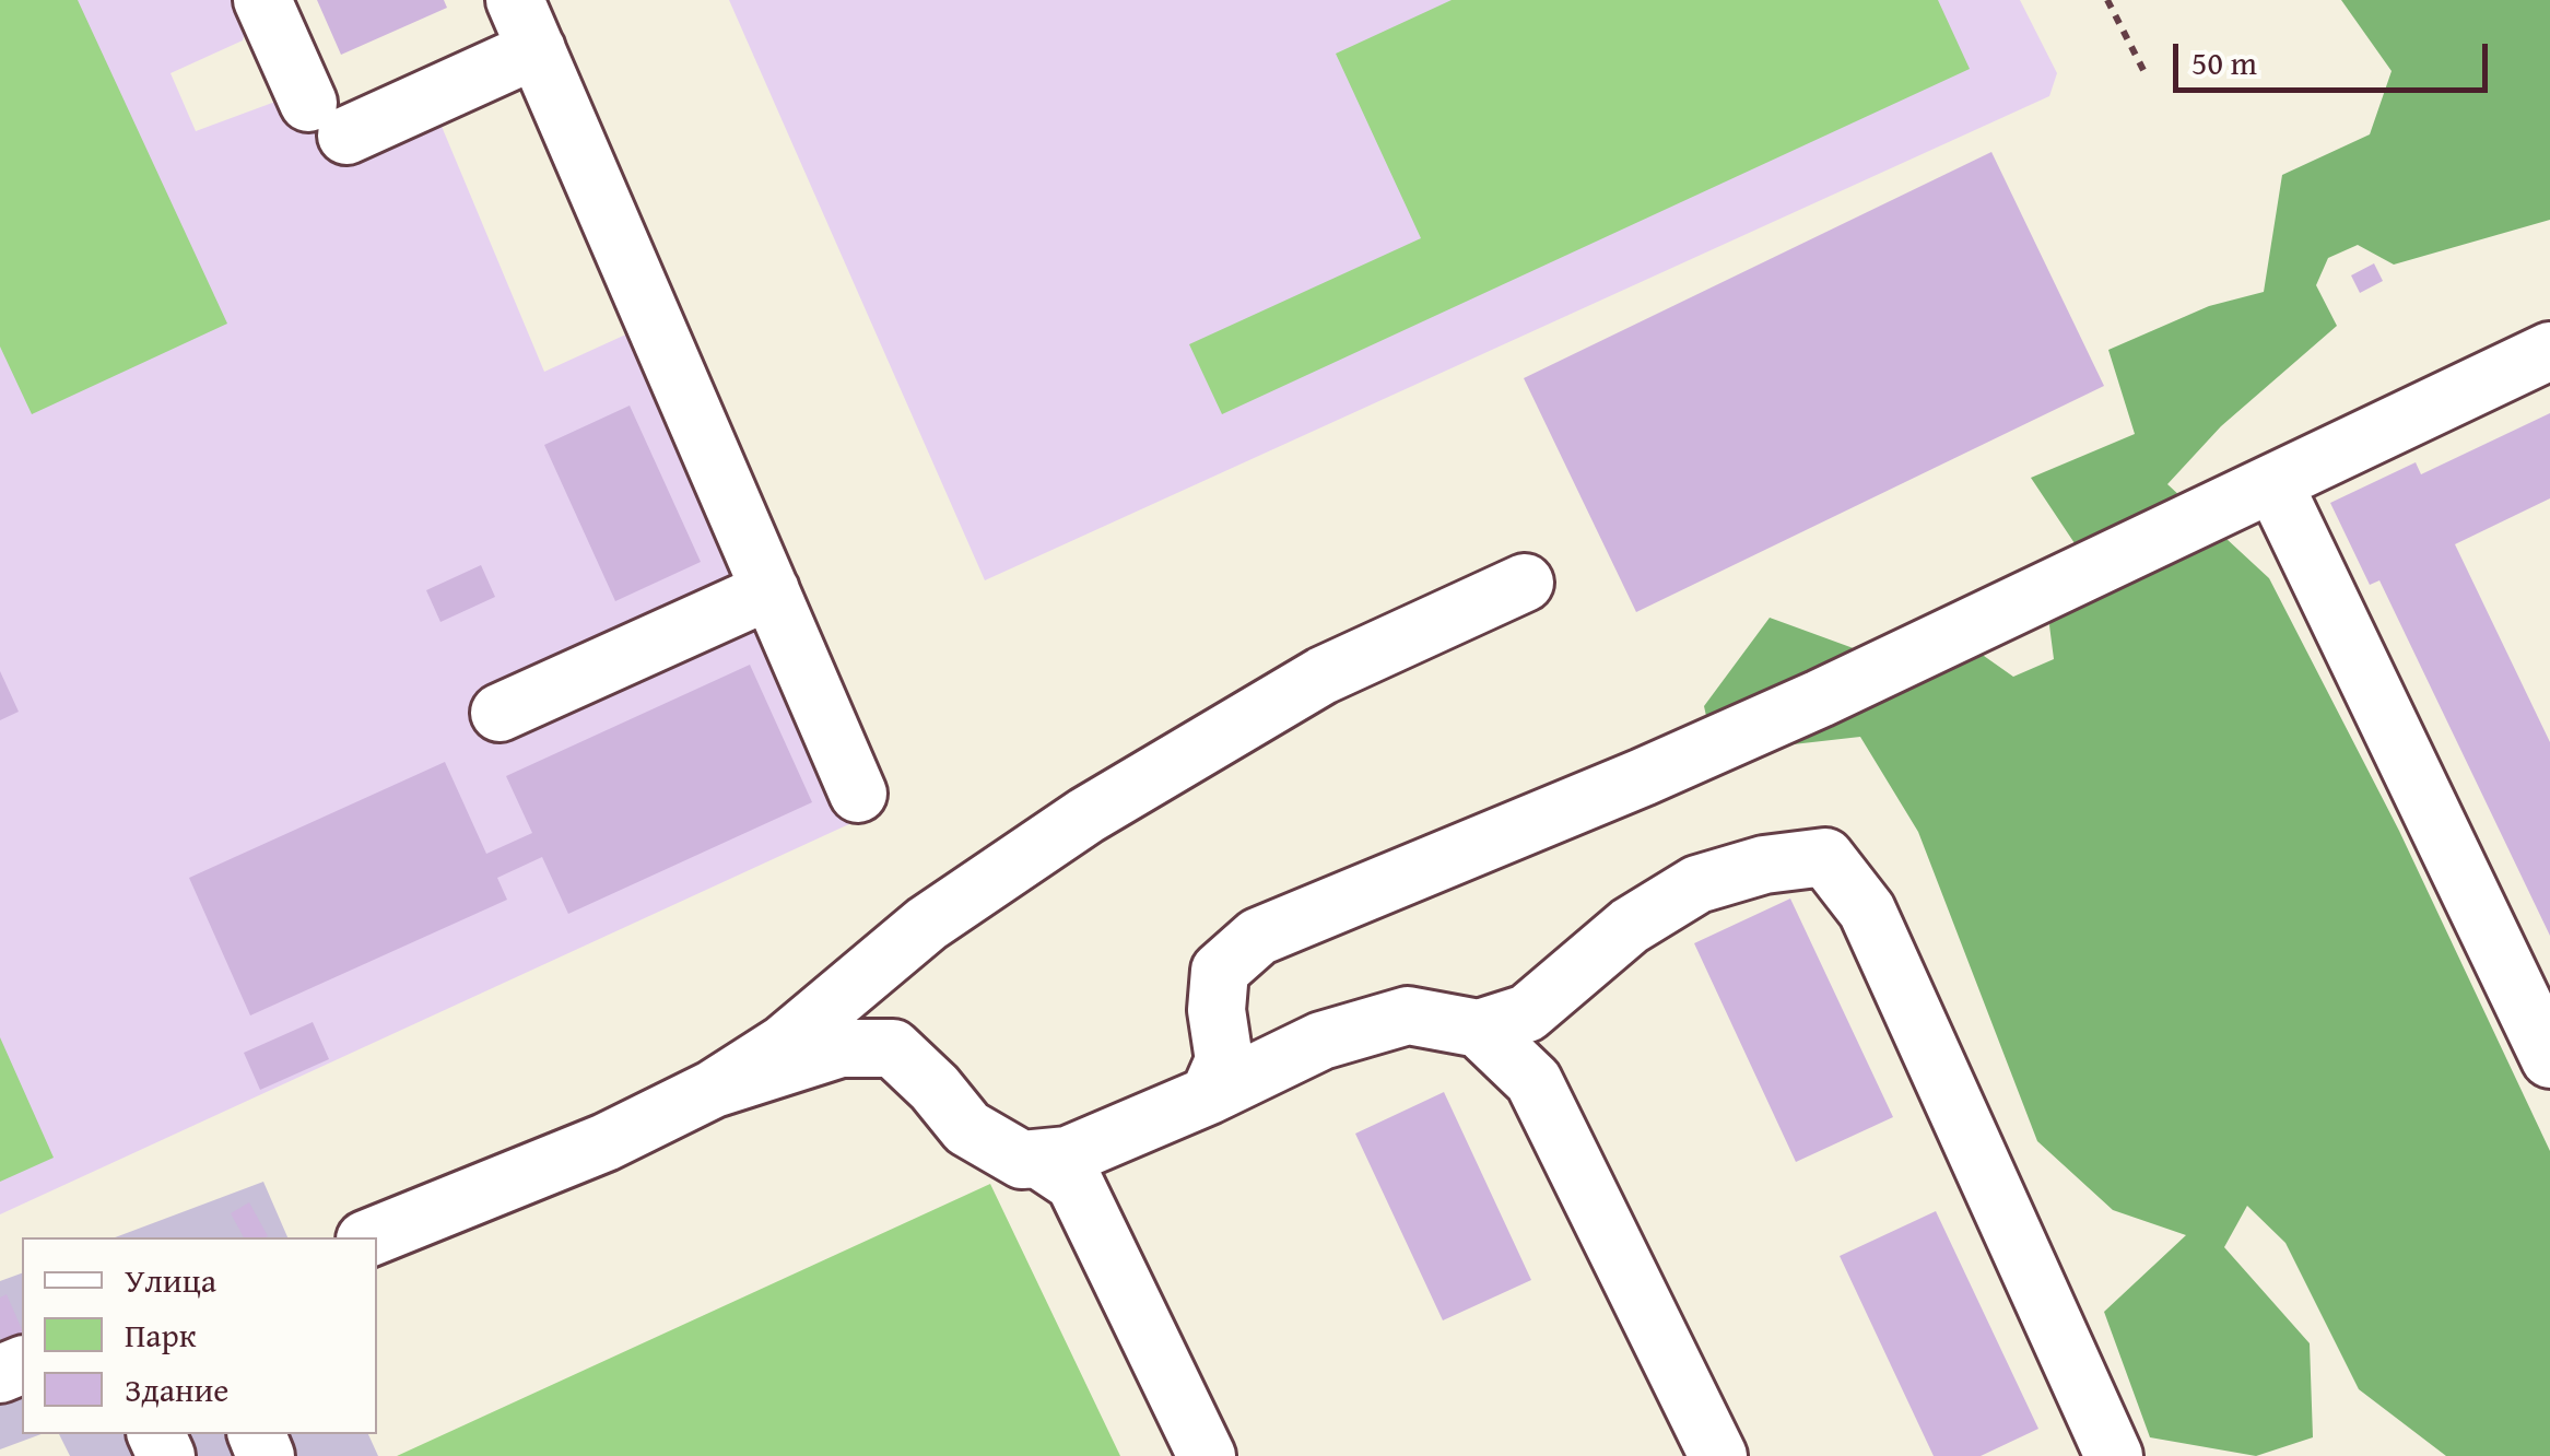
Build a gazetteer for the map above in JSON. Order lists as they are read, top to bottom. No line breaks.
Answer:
{"legend":["Улица","Парк","Здание"],"scale_bar":"50 m"}
